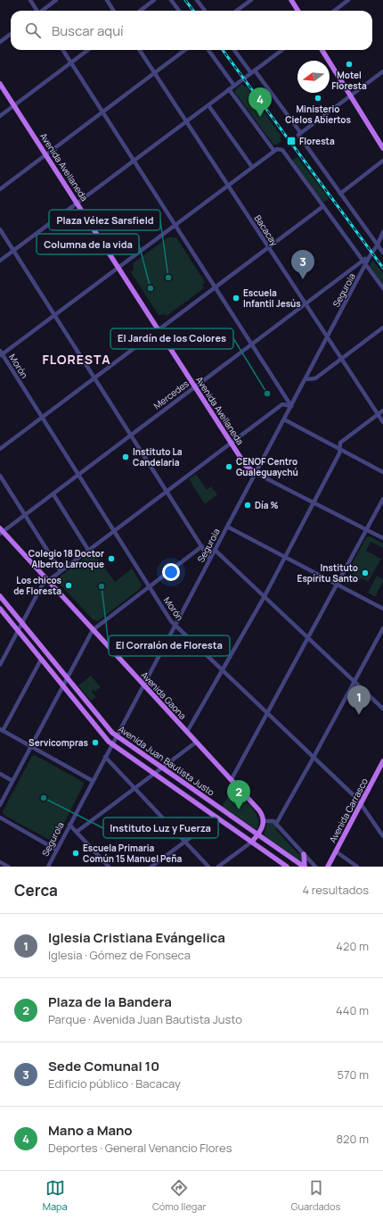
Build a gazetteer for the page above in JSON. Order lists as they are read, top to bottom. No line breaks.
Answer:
{"streets":{"main road":["Avenida Avellaneda","Avenida Gaona","Avenida Juan Bautista Justo","Avenida Carrasco"],"street":["Bacacay","Segurola","Morón","Mercedes"]},"crossings":[["Avenida Avellaneda","Segurola"],["Avenida Avellaneda","Mercedes"],["Bacacay","Segurola"],["Bacacay","Mercedes"],["Segurola","Morón"],["Segurola","Mercedes"],["Segurola","Avenida Gaona"],["Segurola","Avenida Juan Bautista Justo"],["Morón","Mercedes"],["Morón","Avenida Carrasco"],["Mercedes","Avenida Gaona"]],"districts":["FLORESTA"],"places":{"other":["Motel Floresta","Ministerio Cielos Abiertos","Plaza Vélez Sarsfield","Columna de la vida","Escuela Infantil Jesús","El Jardín de los Colores","Instituto La Candelaria","CENOF Centro Gualeguaychú","Día %","Colegio 18 Doctor Alberto Larroque","Instituto Espíritu Santo","Los chicos de Floresta","El Corralón de Floresta","Servicompras","Instituto Luz y Fuerza","Escuela Primaria Común 15 Manuel Peña"],"transit":["Floresta"]},"north":"left","page":{"search":"Buscar aquí","pins":["4","3","1","2"],"heading":["Cerca","4 resultados"],"list":[{"mark":"1","name":"Iglesia Cristiana Evángelica","note":"Iglesia · Gómez de Fonseca","value":"420 m"},{"mark":"2","name":"Plaza de la Bandera","note":"Parque · Avenida Juan Bautista Justo","value":"440 m"},{"mark":"3","name":"Sede Comunal 10","note":"Edificio público · Bacacay","value":"570 m"},{"mark":"4","name":"Mano a Mano","note":"Deportes · General Venancio Flores","value":"820 m"}],"nav":["Mapa","Cómo llegar","Guardados"]}}
